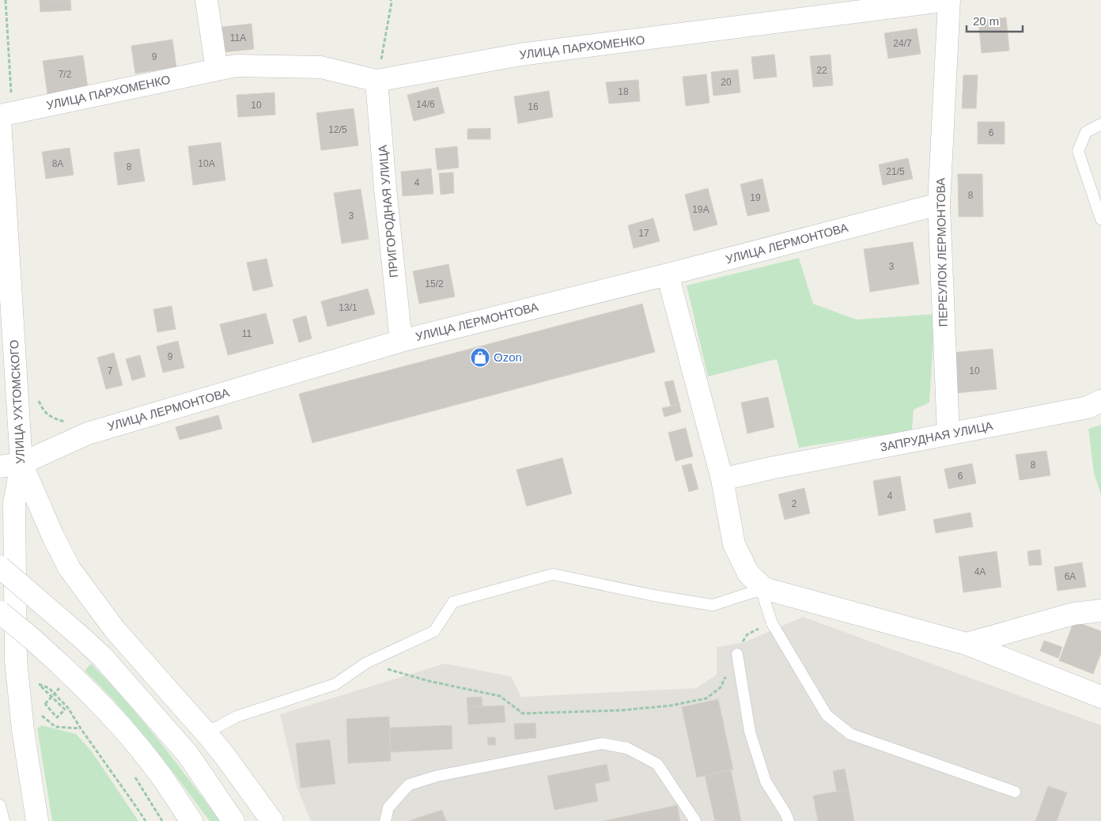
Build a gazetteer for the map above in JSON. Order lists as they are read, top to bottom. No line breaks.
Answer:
{"streets":{"street":["УЛИЦА ПАРХОМЕНКО","ПРИГОРОДНАЯ УЛИЦА","УЛИЦА ЛЕРМОНТОВА","ПЕРЕУЛОК ЛЕРМОНТОВА","УЛИЦА УХТОМСКОГО","ЗАПРУДНАЯ УЛИЦА"]},"crossings":[["УЛИЦА ПАРХОМЕНКО","ПРИГОРОДНАЯ УЛИЦА"],["УЛИЦА ПАРХОМЕНКО","ПЕРЕУЛОК ЛЕРМОНТОВА"],["ПРИГОРОДНАЯ УЛИЦА","УЛИЦА ЛЕРМОНТОВА"],["УЛИЦА ЛЕРМОНТОВА","ПЕРЕУЛОК ЛЕРМОНТОВА"],["УЛИЦА ЛЕРМОНТОВА","УЛИЦА УХТОМСКОГО"],["ПЕРЕУЛОК ЛЕРМОНТОВА","ЗАПРУДНАЯ УЛИЦА"]],"places":{"shop":["Ozon"]},"house_numbers":["11А","24/7","9","22","7/2","20","18","14/6","10","16","12/5","6","8А","10А","8","21/5","4","8","19","19А","3","17","3","15/2","13/1","11","9","7","10","8","6","4","2","4А","6А"],"scale_bar":"20 m"}
